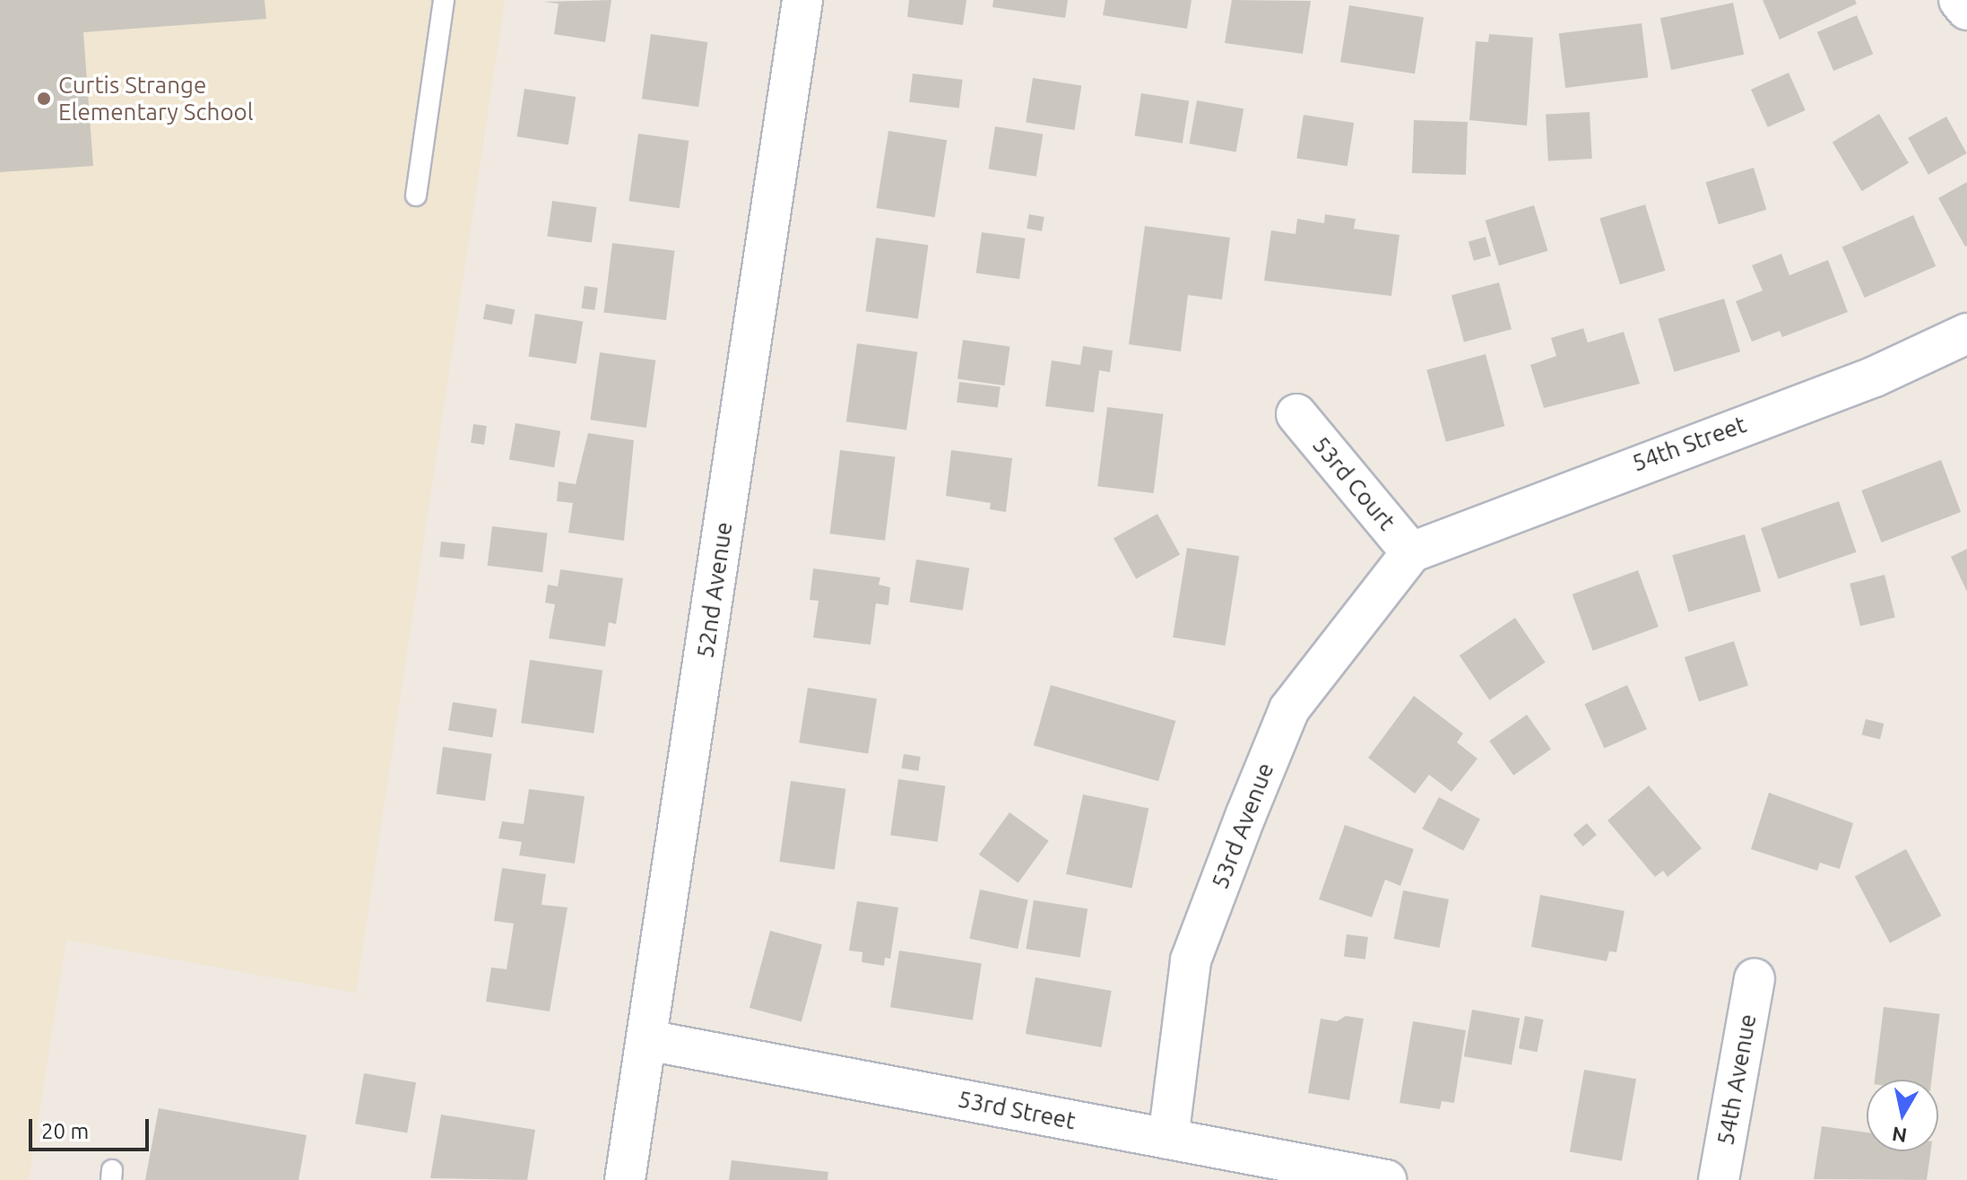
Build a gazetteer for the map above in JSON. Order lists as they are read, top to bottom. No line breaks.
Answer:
{"streets":{"street":["54th Street","53rd Court","52nd Avenue","53rd Avenue","54th Avenue","53rd Street"]},"crossings":[["54th Street","53rd Court"],["54th Street","53rd Avenue"],["53rd Court","53rd Avenue"],["52nd Avenue","53rd Street"],["53rd Avenue","53rd Street"]],"places":["Curtis Strange Elementary School"],"scale_bar":"20 m","north":"bottom"}
